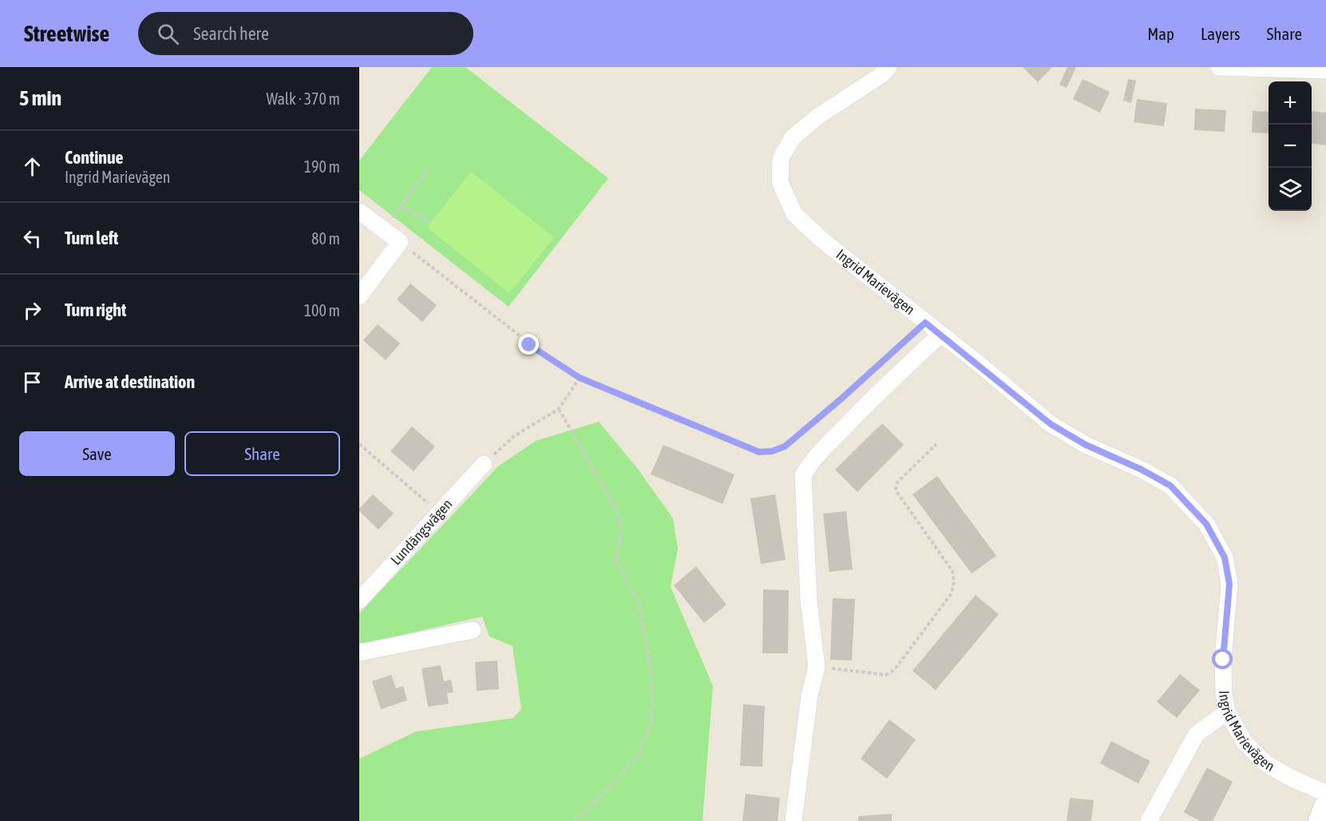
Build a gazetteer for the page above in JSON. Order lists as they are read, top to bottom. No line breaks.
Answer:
{"streets":{"street":["Ingrid Marievägen","Lundängsvägen"]},"page":{"header":"Streetwise","search":"Search here","nav":["Map","Layers","Share"],"heading":["5 min","Walk · 370 m"],"map_buttons":["+","−"],"list":[["Continue","Ingrid Marievägen","190 m"],["Turn left","80 m"],["Turn right","100 m"],"Arrive at destination"],"buttons":["Save","Share"]}}
